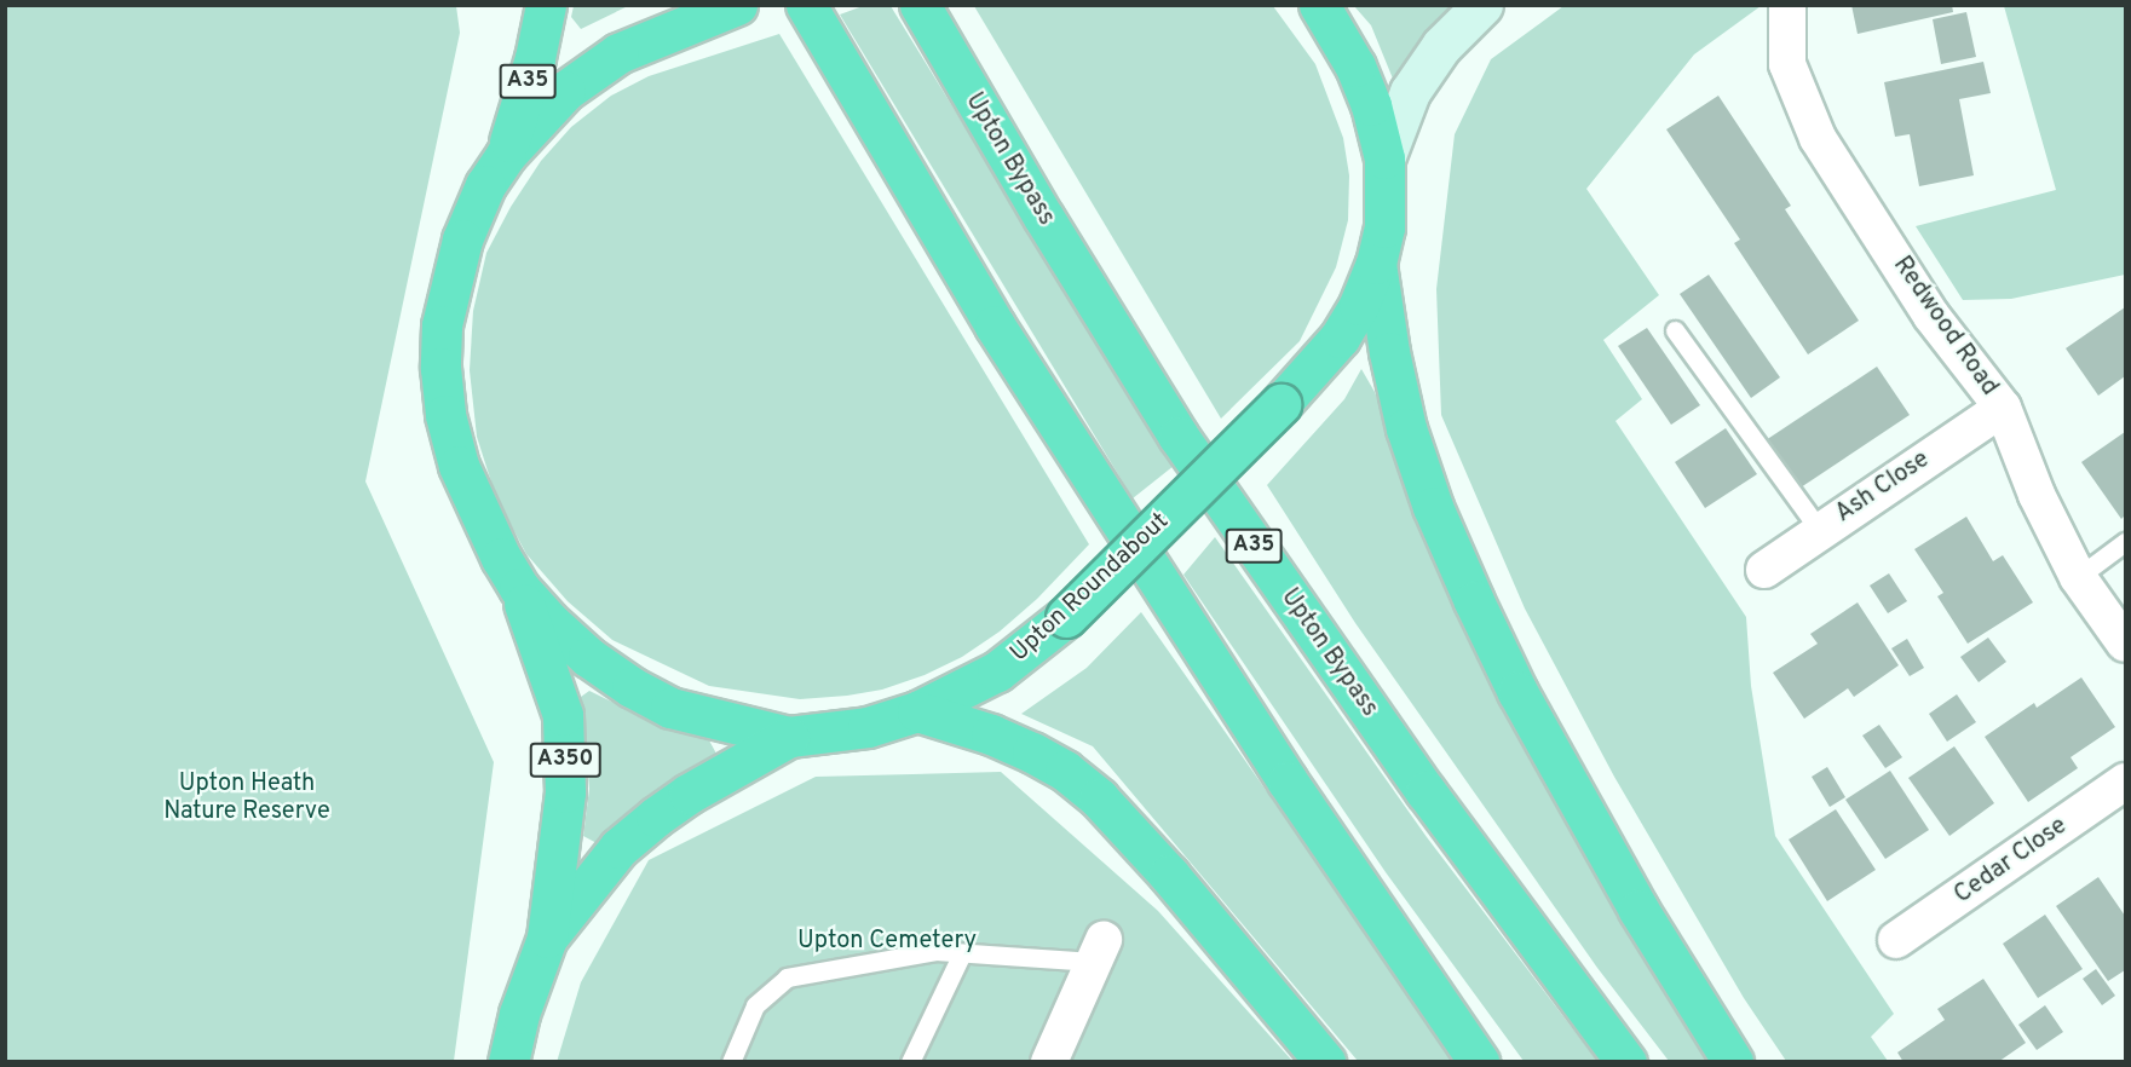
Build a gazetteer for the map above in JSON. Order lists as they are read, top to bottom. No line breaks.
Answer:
{"streets":{"highway":["A35","Upton Bypass","Upton Roundabout","A350"],"street":["Redwood Road","Ash Close","Cedar Close"]},"crossings":[["A35","Upton Roundabout"],["Redwood Road","Ash Close"],["Upton Roundabout","A350"]],"parks":["Upton Heath Nature Reserve","Upton Cemetery"]}
